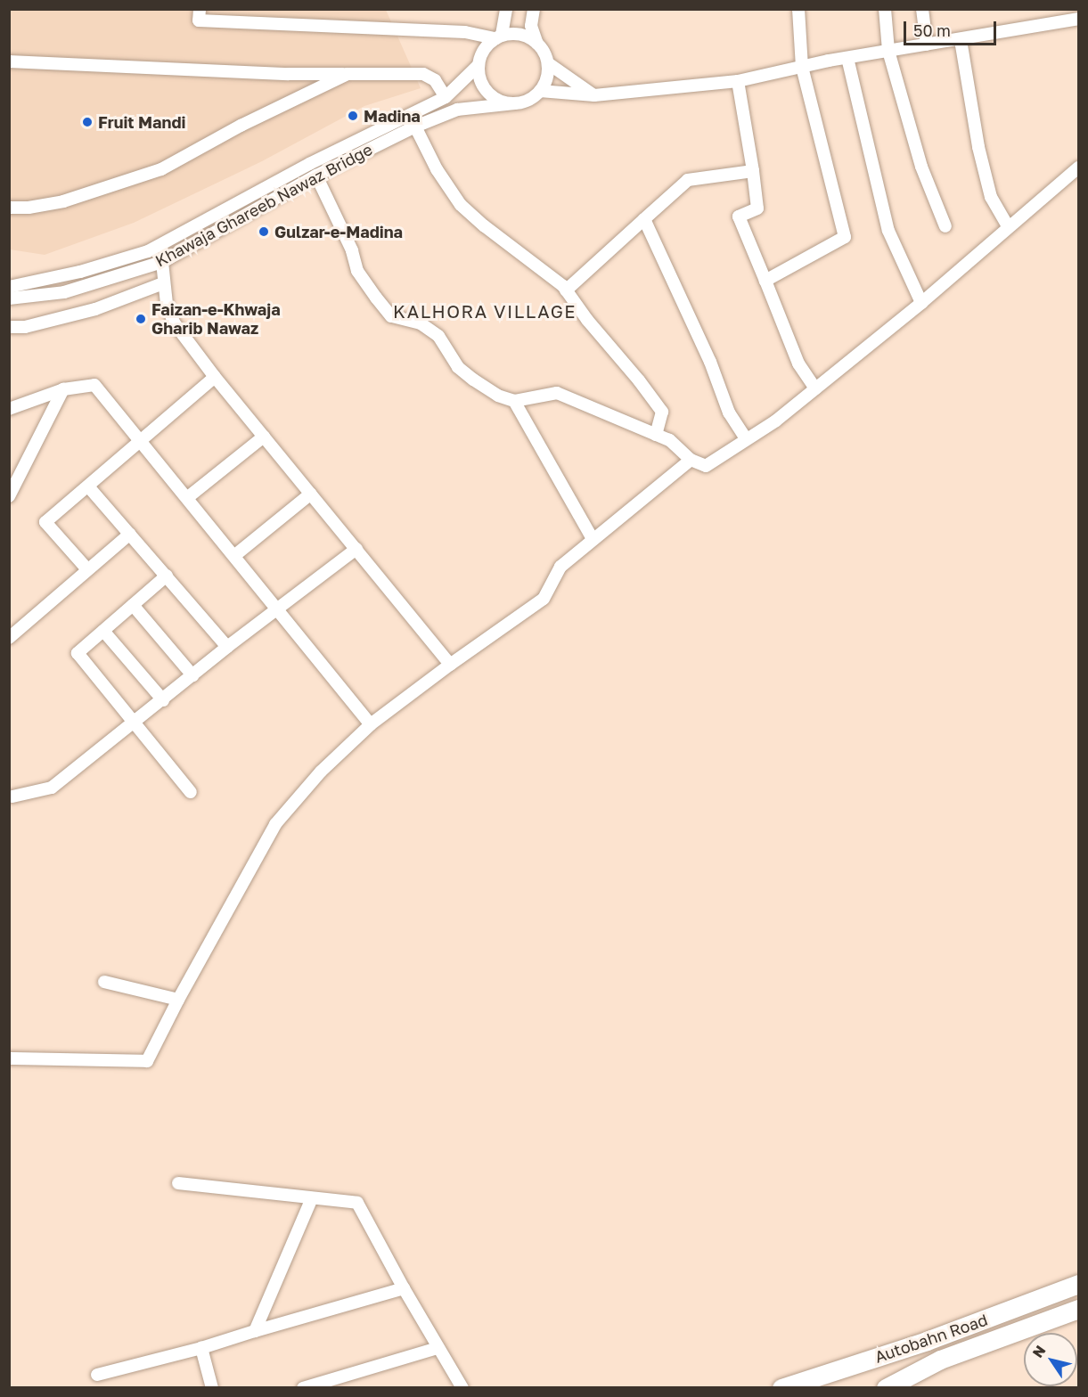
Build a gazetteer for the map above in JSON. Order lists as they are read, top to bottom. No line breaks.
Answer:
{"streets":{"highway":["Autobahn Road"],"street":["Khawaja Ghareeb Nawaz Bridge"]},"districts":["KALHORA VILLAGE"],"places":["Madina","Fruit Mandi","Gulzar-e-Madina","Faizan-e-Khwaja Gharib Nawaz"],"scale_bar":"50 m","north":"top left"}
